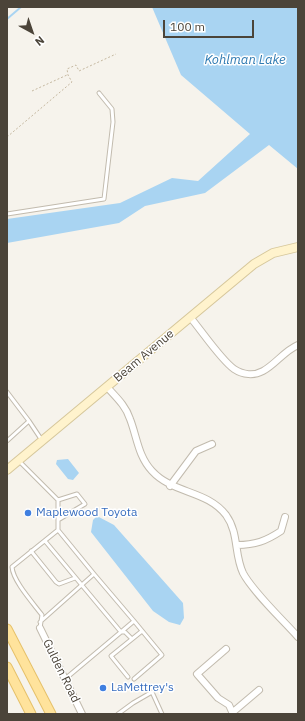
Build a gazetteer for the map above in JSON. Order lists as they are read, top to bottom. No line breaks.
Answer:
{"streets":{"street":["Beam Avenue","Gulden Road"]},"water":["Kohlman Lake"],"places":["Maplewood Toyota","LaMettrey's"],"scale_bar":"100 m","north":"bottom right"}
